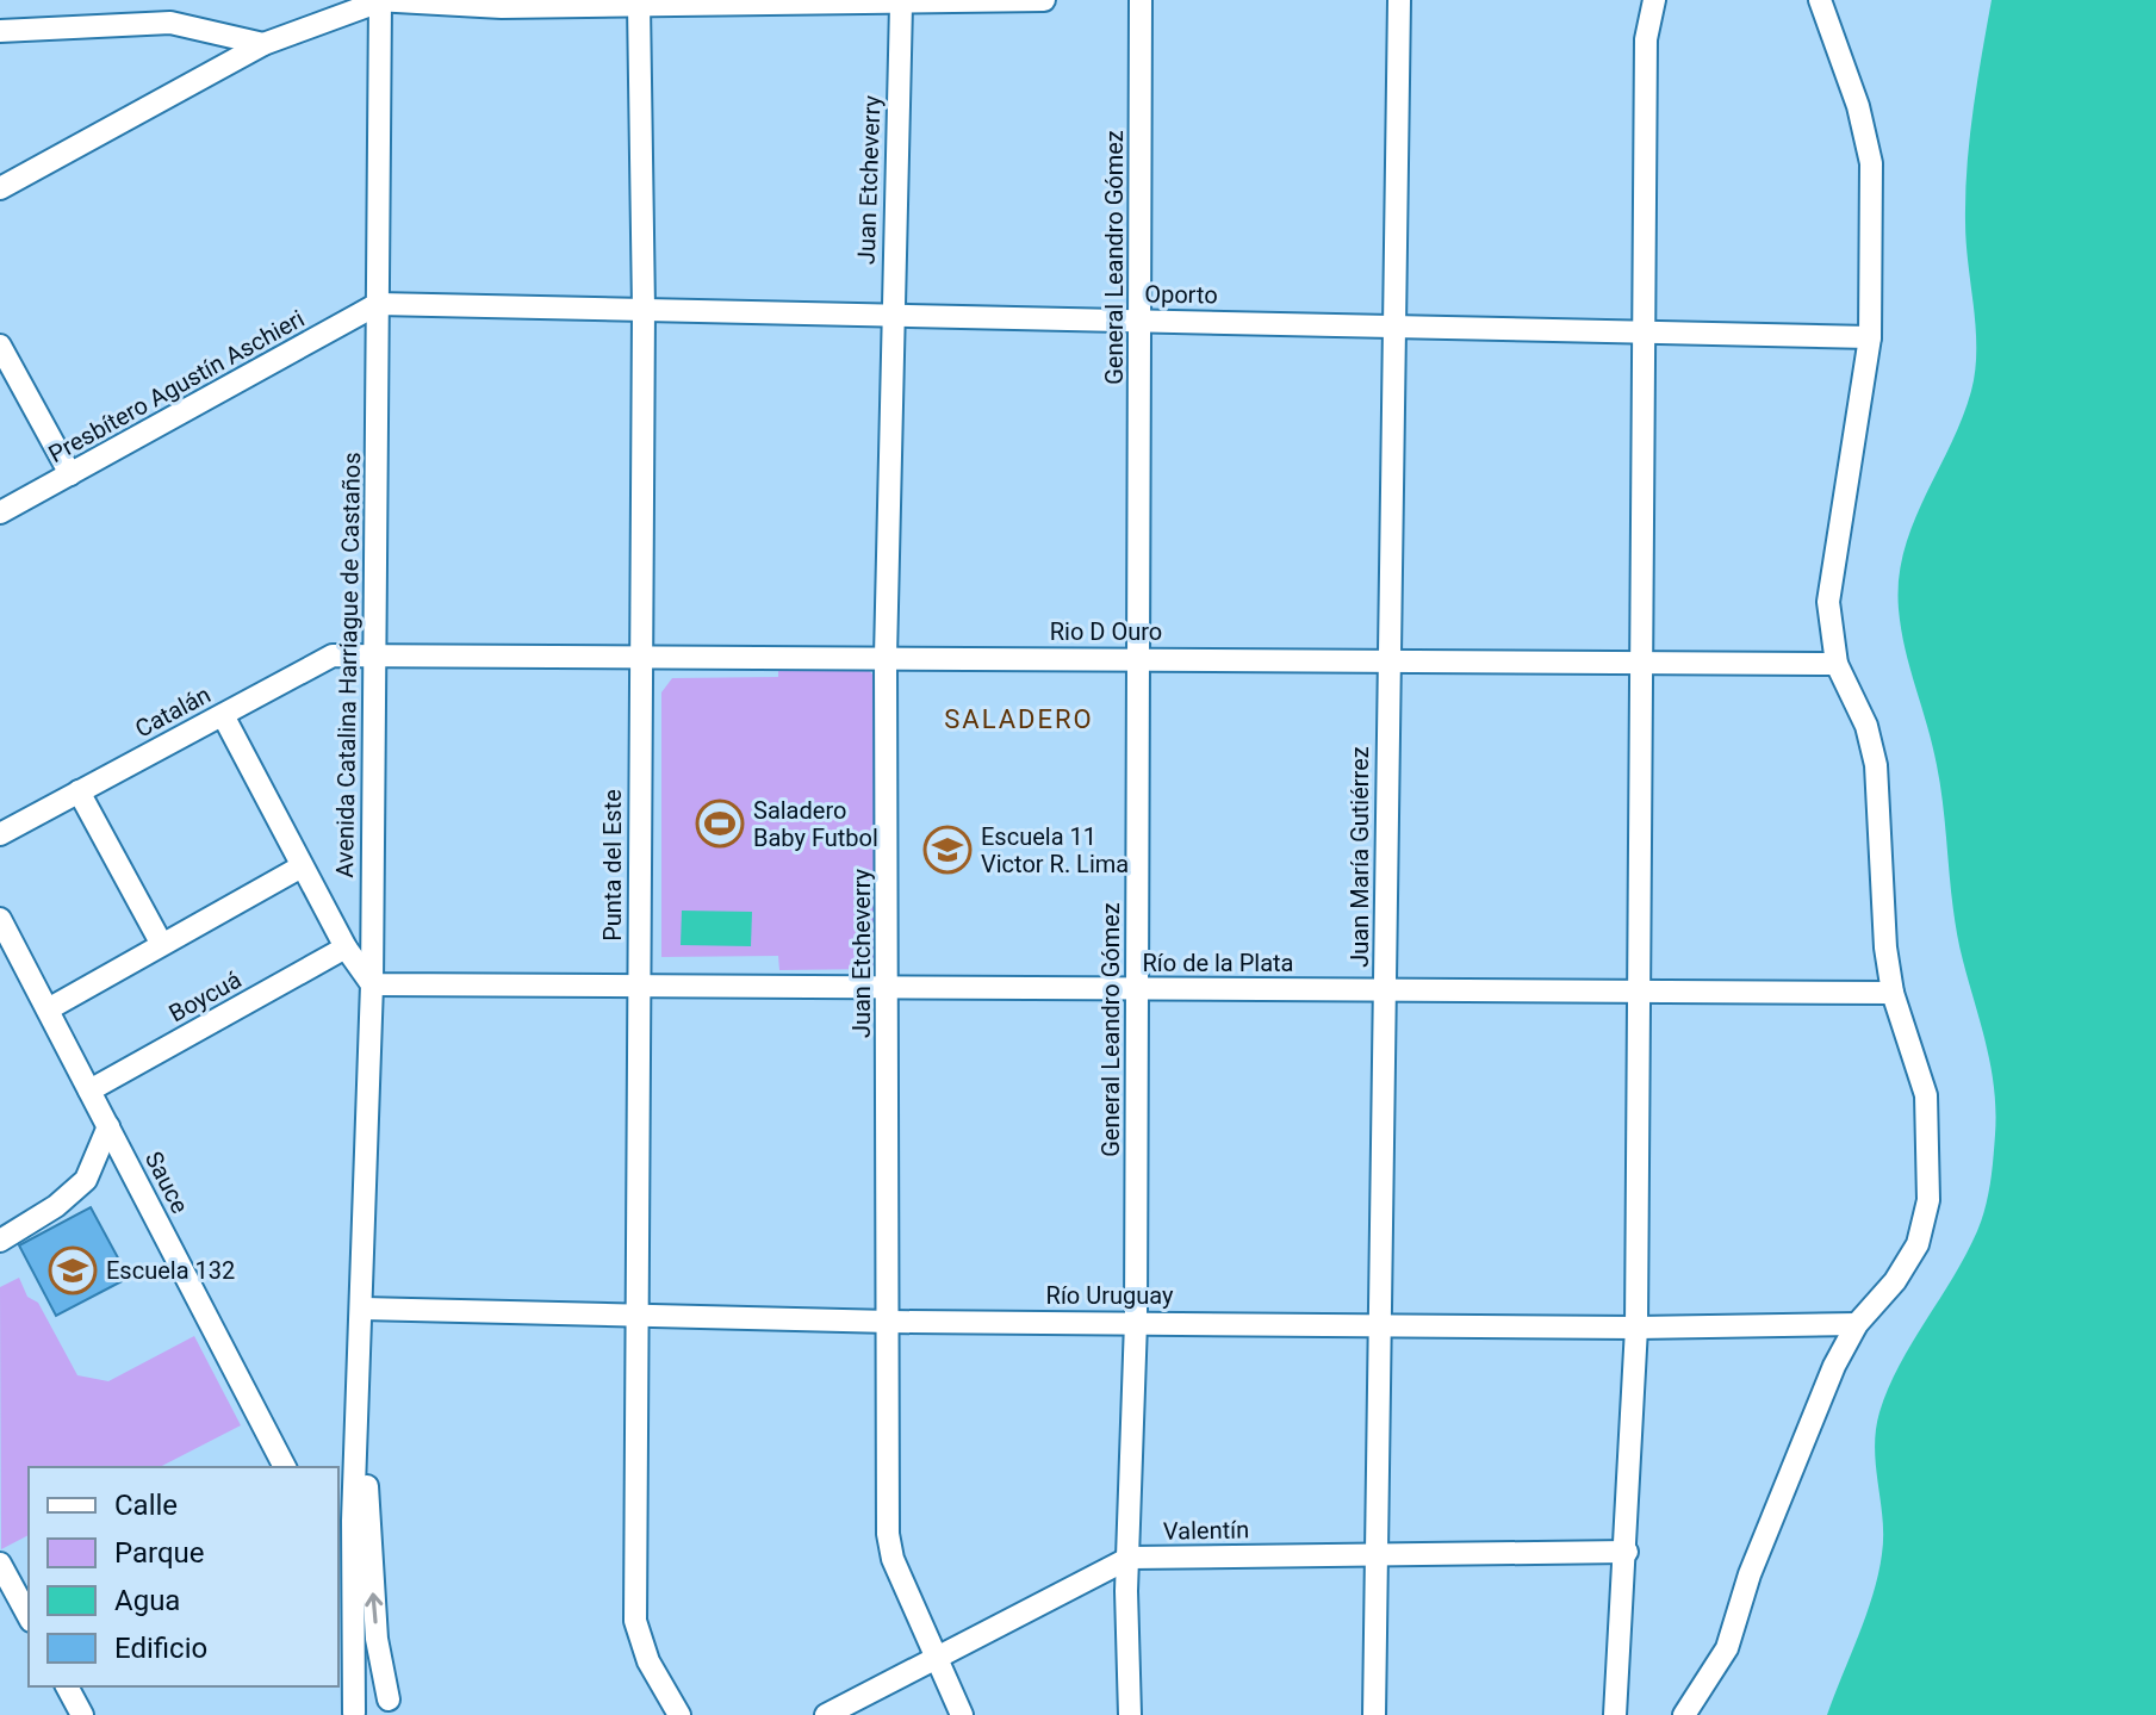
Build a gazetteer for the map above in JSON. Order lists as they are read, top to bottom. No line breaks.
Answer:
{"streets":{"street":["Juan Etcheverry","General Leandro Gómez","Oporto","Presbítero Agustín Aschieri","Rio D Ouro","Avenida Catalina Harriague de Castaños","Catalán","Juan María Gutiérrez","Punta del Este","Río de la Plata","Boycuá","Sauce","Río Uruguay","Valentín"]},"crossings":[["Juan Etcheverry","Oporto"],["Juan Etcheverry","Rio D Ouro"],["Juan Etcheverry","Río de la Plata"],["Juan Etcheverry","Río Uruguay"],["Juan Etcheverry","Valentín"],["General Leandro Gómez","Oporto"],["General Leandro Gómez","Rio D Ouro"],["General Leandro Gómez","Río de la Plata"],["General Leandro Gómez","Río Uruguay"],["General Leandro Gómez","Valentín"],["Oporto","Presbítero Agustín Aschieri"],["Oporto","Avenida Catalina Harriague de Castaños"],["Oporto","Juan María Gutiérrez"],["Oporto","Punta del Este"],["Presbítero Agustín Aschieri","Avenida Catalina Harriague de Castaños"],["Rio D Ouro","Avenida Catalina Harriague de Castaños"],["Rio D Ouro","Catalán"],["Rio D Ouro","Juan María Gutiérrez"],["Rio D Ouro","Punta del Este"],["Avenida Catalina Harriague de Castaños","Catalán"],["Avenida Catalina Harriague de Castaños","Río de la Plata"],["Avenida Catalina Harriague de Castaños","Río Uruguay"],["Juan María Gutiérrez","Río de la Plata"],["Juan María Gutiérrez","Río Uruguay"],["Juan María Gutiérrez","Valentín"],["Punta del Este","Río de la Plata"],["Punta del Este","Río Uruguay"],["Boycuá","Sauce"]],"districts":["SALADERO"],"places":{"sports":["Saladero Baby Futbol"],"school or university":["Escuela 11 Victor R. Lima","Escuela 132"]},"legend":["Calle","Parque","Agua","Edificio"]}
